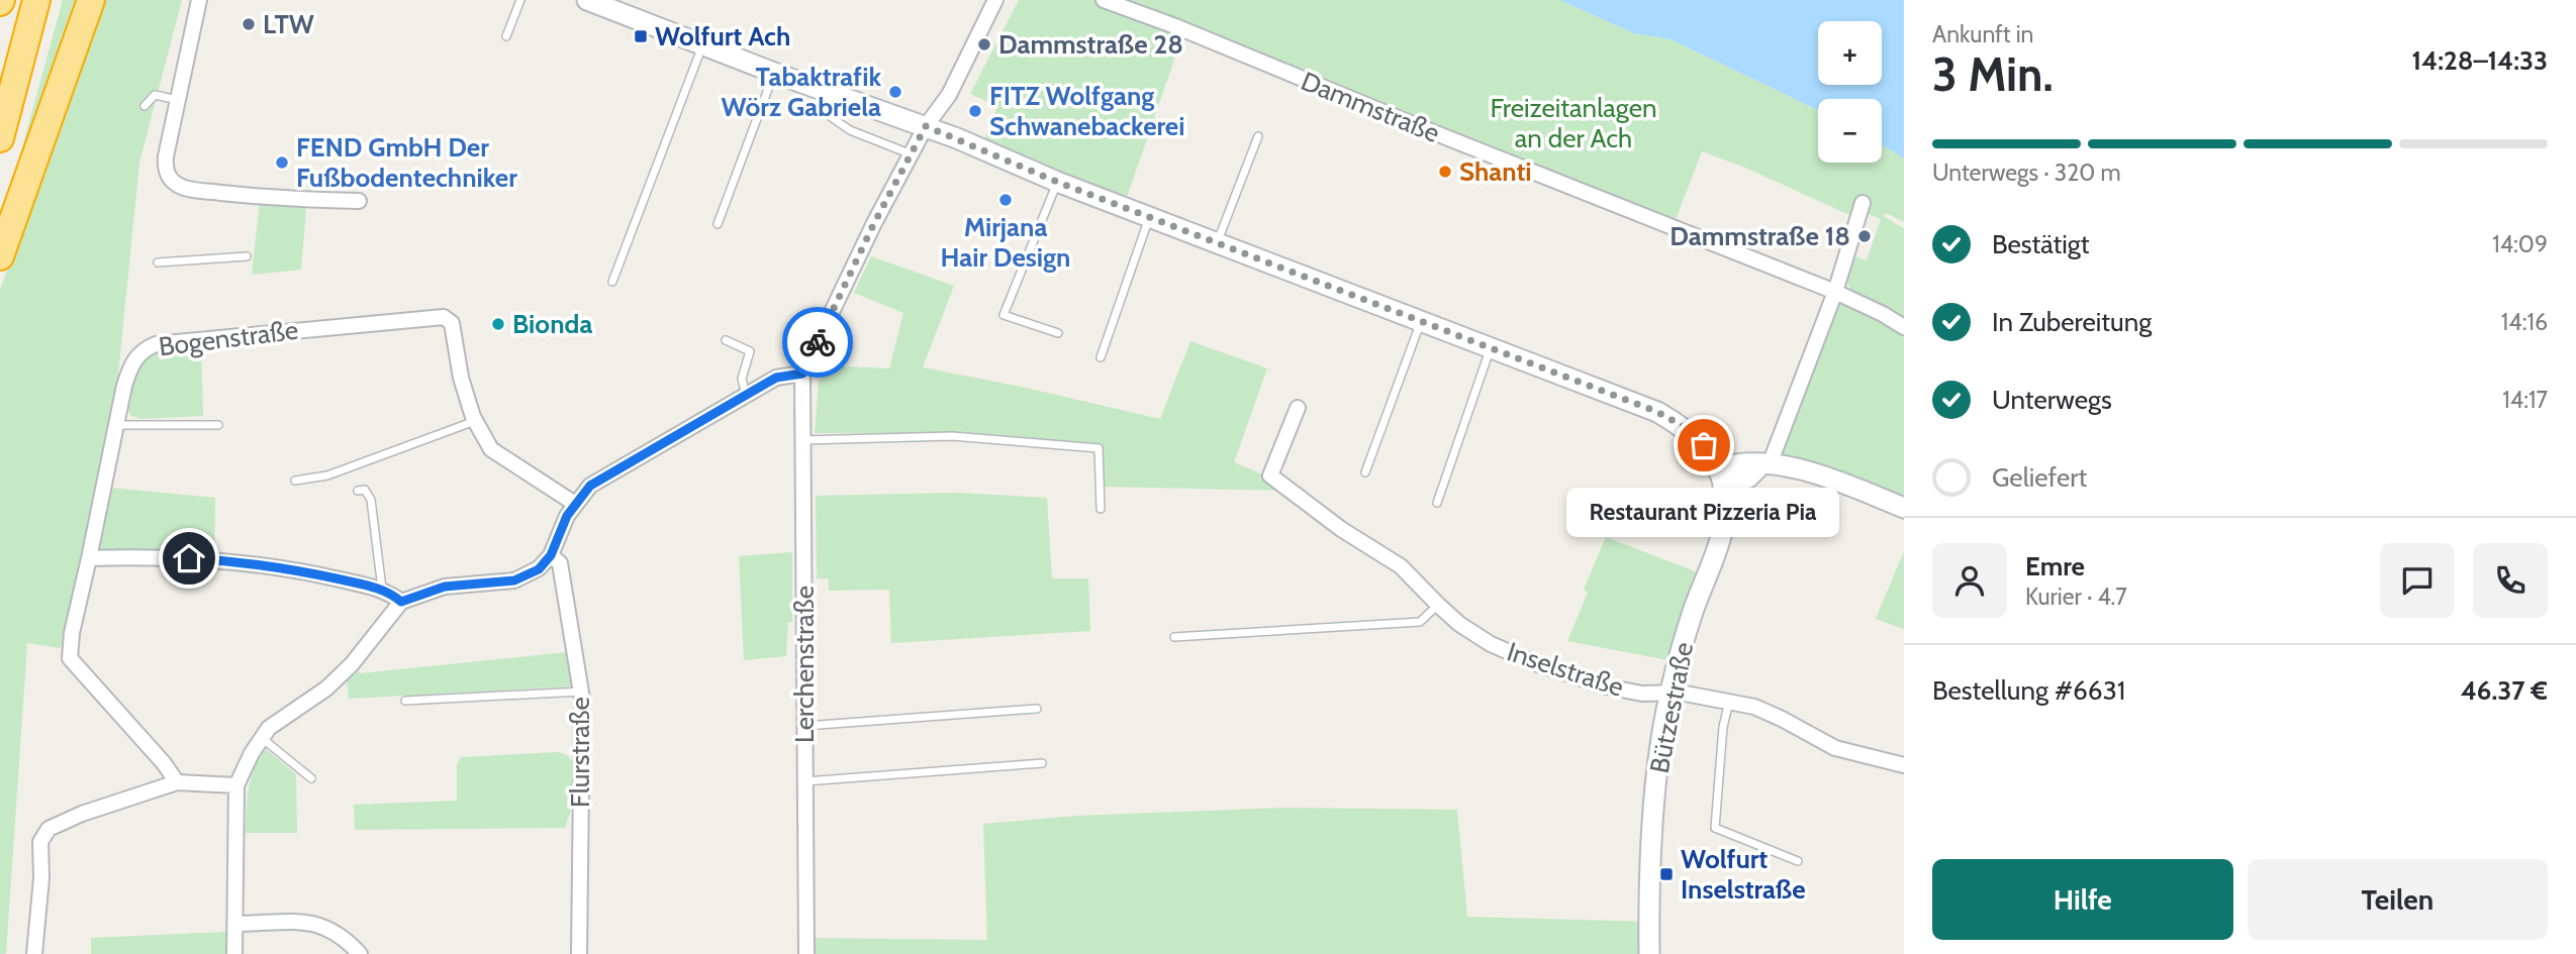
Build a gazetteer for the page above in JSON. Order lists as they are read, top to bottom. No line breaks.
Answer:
{"streets":{"main road":["Bützestraße"],"street":["Dammstraße","Bogenstraße","Lerchenstraße","Inselstraße","Flurstraße"]},"crossings":[["Inselstraße","Bützestraße"]],"parks":["Freizeitanlagen an der Ach"],"places":{"other":["LTW","Dammstraße 28","Tabaktrafik Wörz Gabriela","FITZ Wolfgang Schwanebackerei","FEND GmbH Der Fußbodentechniker","Shanti","Mirjana Hair Design","Dammstraße 18","Bionda","Restaurant Pizzeria Pia"],"transit":["Wolfurt Ach","Wolfurt Inselstraße"]},"page":{"heading":["3 Min.","Ankunft in","14:28–14:33"],"panel":["Emre","Kurier · 4.7","Bestellung #6631","46.37 €"],"map_buttons":["+","−"],"bar":"Unterwegs · 320 m","list":[["Bestätigt","14:09"],["In Zubereitung","14:16"],["Unterwegs","14:17"],"Geliefert"],"bubble":"Restaurant Pizzeria Pia","buttons":["Hilfe","Teilen"]}}
